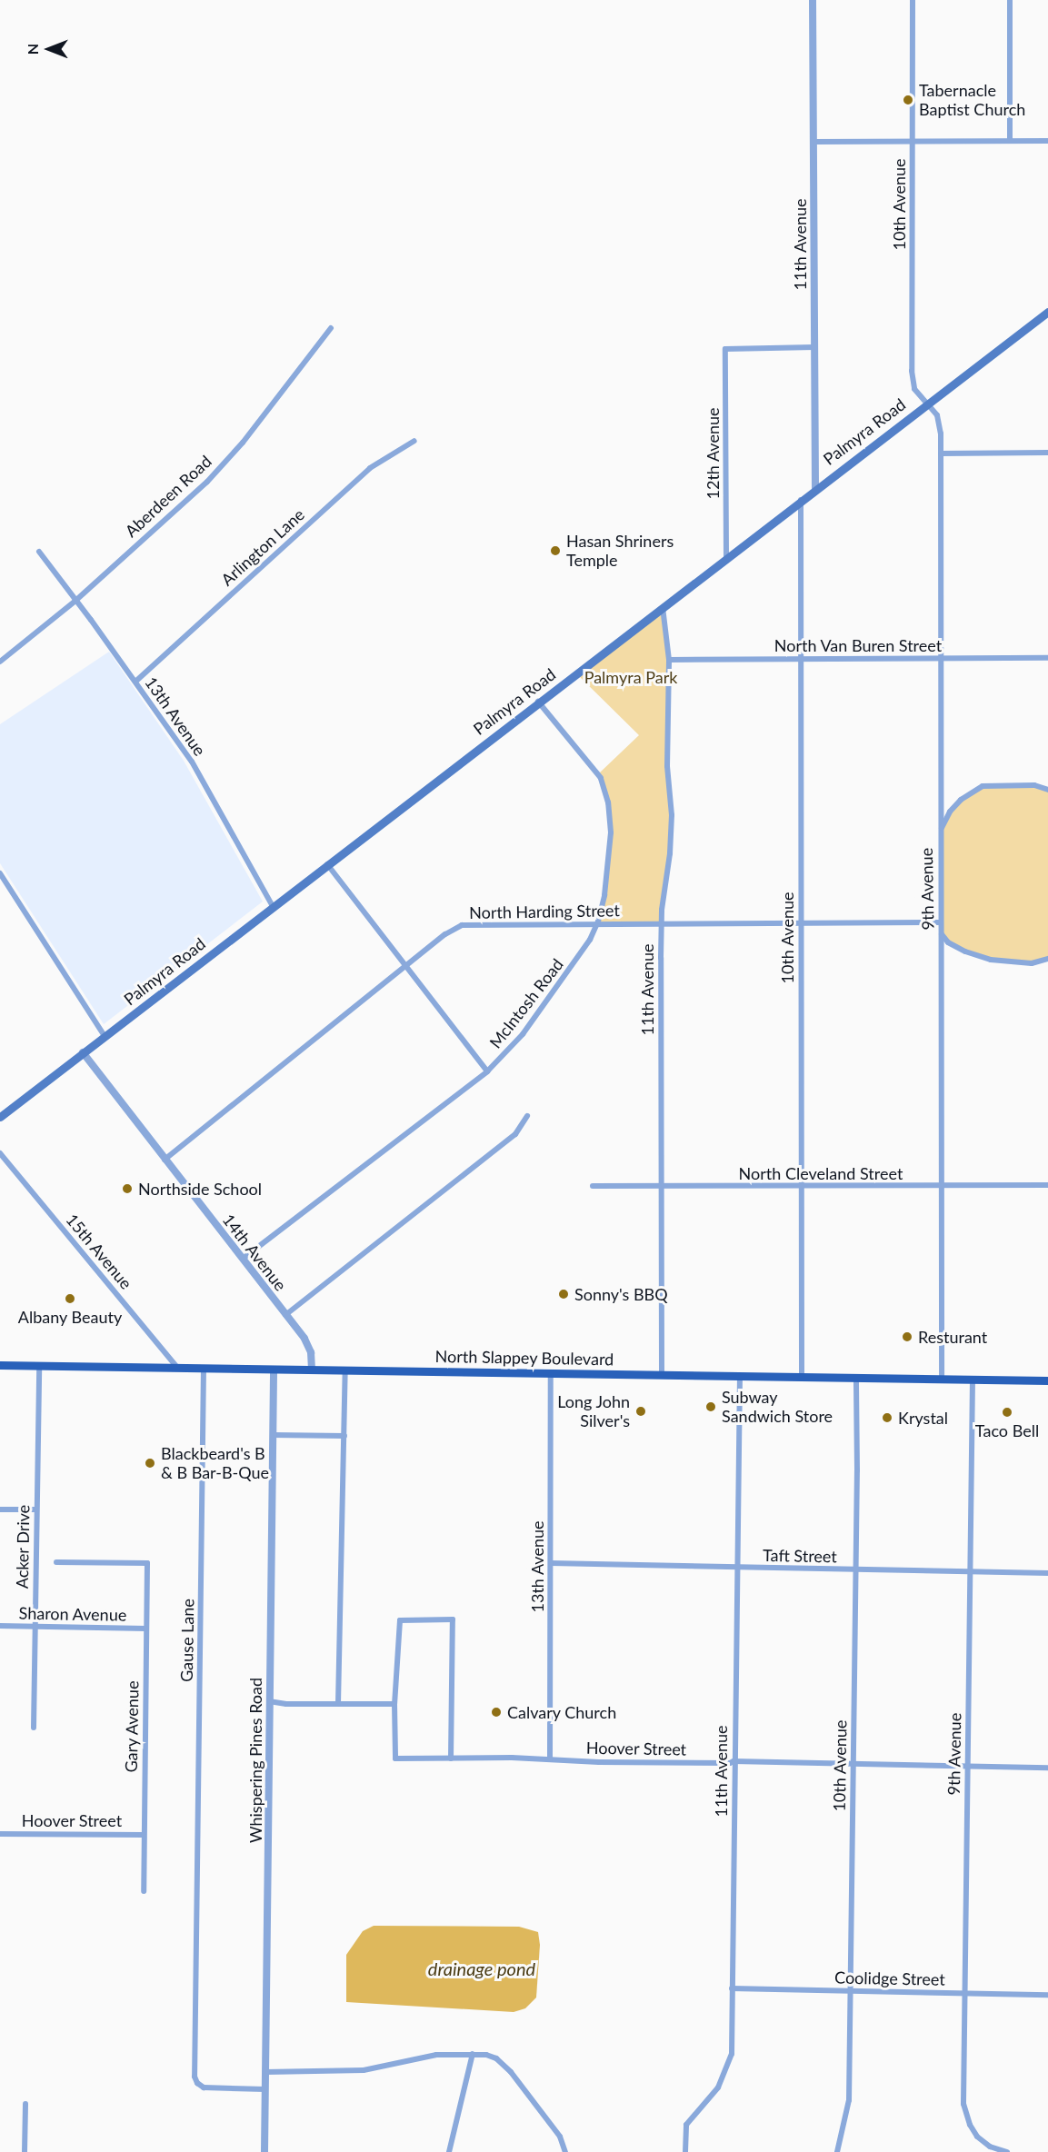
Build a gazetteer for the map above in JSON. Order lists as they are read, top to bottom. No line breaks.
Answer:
{"streets":{"main road":["Palmyra Road","North Slappey Boulevard"],"street":["10th Avenue","11th Avenue","12th Avenue","Aberdeen Road","Arlington Lane","North Van Buren Street","13th Avenue","9th Avenue","North Harding Street","McIntosh Road","North Cleveland Street","15th Avenue","14th Avenue","Acker Drive","Taft Street","Sharon Avenue","Gause Lane","Gary Avenue","Hoover Street","Whispering Pines Road","Coolidge Street"]},"crossings":[["10th Avenue","Palmyra Road"],["10th Avenue","North Van Buren Street"],["10th Avenue","9th Avenue"],["10th Avenue","North Harding Street"],["10th Avenue","North Cleveland Street"],["10th Avenue","North Slappey Boulevard"],["10th Avenue","Taft Street"],["10th Avenue","Hoover Street"],["10th Avenue","Coolidge Street"],["11th Avenue","Palmyra Road"],["11th Avenue","12th Avenue"],["11th Avenue","North Van Buren Street"],["11th Avenue","North Harding Street"],["11th Avenue","North Cleveland Street"],["11th Avenue","North Slappey Boulevard"],["11th Avenue","Taft Street"],["11th Avenue","Hoover Street"],["11th Avenue","Coolidge Street"],["Palmyra Road","12th Avenue"],["Palmyra Road","13th Avenue"],["Palmyra Road","9th Avenue"],["Palmyra Road","McIntosh Road"],["Palmyra Road","14th Avenue"],["Aberdeen Road","13th Avenue"],["Arlington Lane","13th Avenue"],["North Van Buren Street","9th Avenue"],["13th Avenue","North Slappey Boulevard"],["13th Avenue","Taft Street"],["13th Avenue","Hoover Street"],["9th Avenue","North Harding Street"],["9th Avenue","North Cleveland Street"],["9th Avenue","North Slappey Boulevard"],["9th Avenue","Taft Street"],["9th Avenue","Hoover Street"],["9th Avenue","Coolidge Street"],["North Harding Street","McIntosh Road"],["North Harding Street","14th Avenue"],["McIntosh Road","14th Avenue"],["15th Avenue","North Slappey Boulevard"],["14th Avenue","North Slappey Boulevard"],["North Slappey Boulevard","Acker Drive"],["North Slappey Boulevard","Gause Lane"],["North Slappey Boulevard","Whispering Pines Road"],["Acker Drive","Sharon Avenue"],["Sharon Avenue","Gary Avenue"],["Gause Lane","Whispering Pines Road"],["Gary Avenue","Hoover Street"]],"water":["drainage pond"],"parks":["Palmyra Park"],"places":["Tabernacle Baptist Church","Hasan Shriners Temple","Northside School","Sonny's BBQ","Albany Beauty","Resturant","Subway Sandwich Store","Long John Silver's","Taco Bell","Krystal","Blackbeard's B & B Bar-B-Que","Calvary Church"],"north":"left"}
